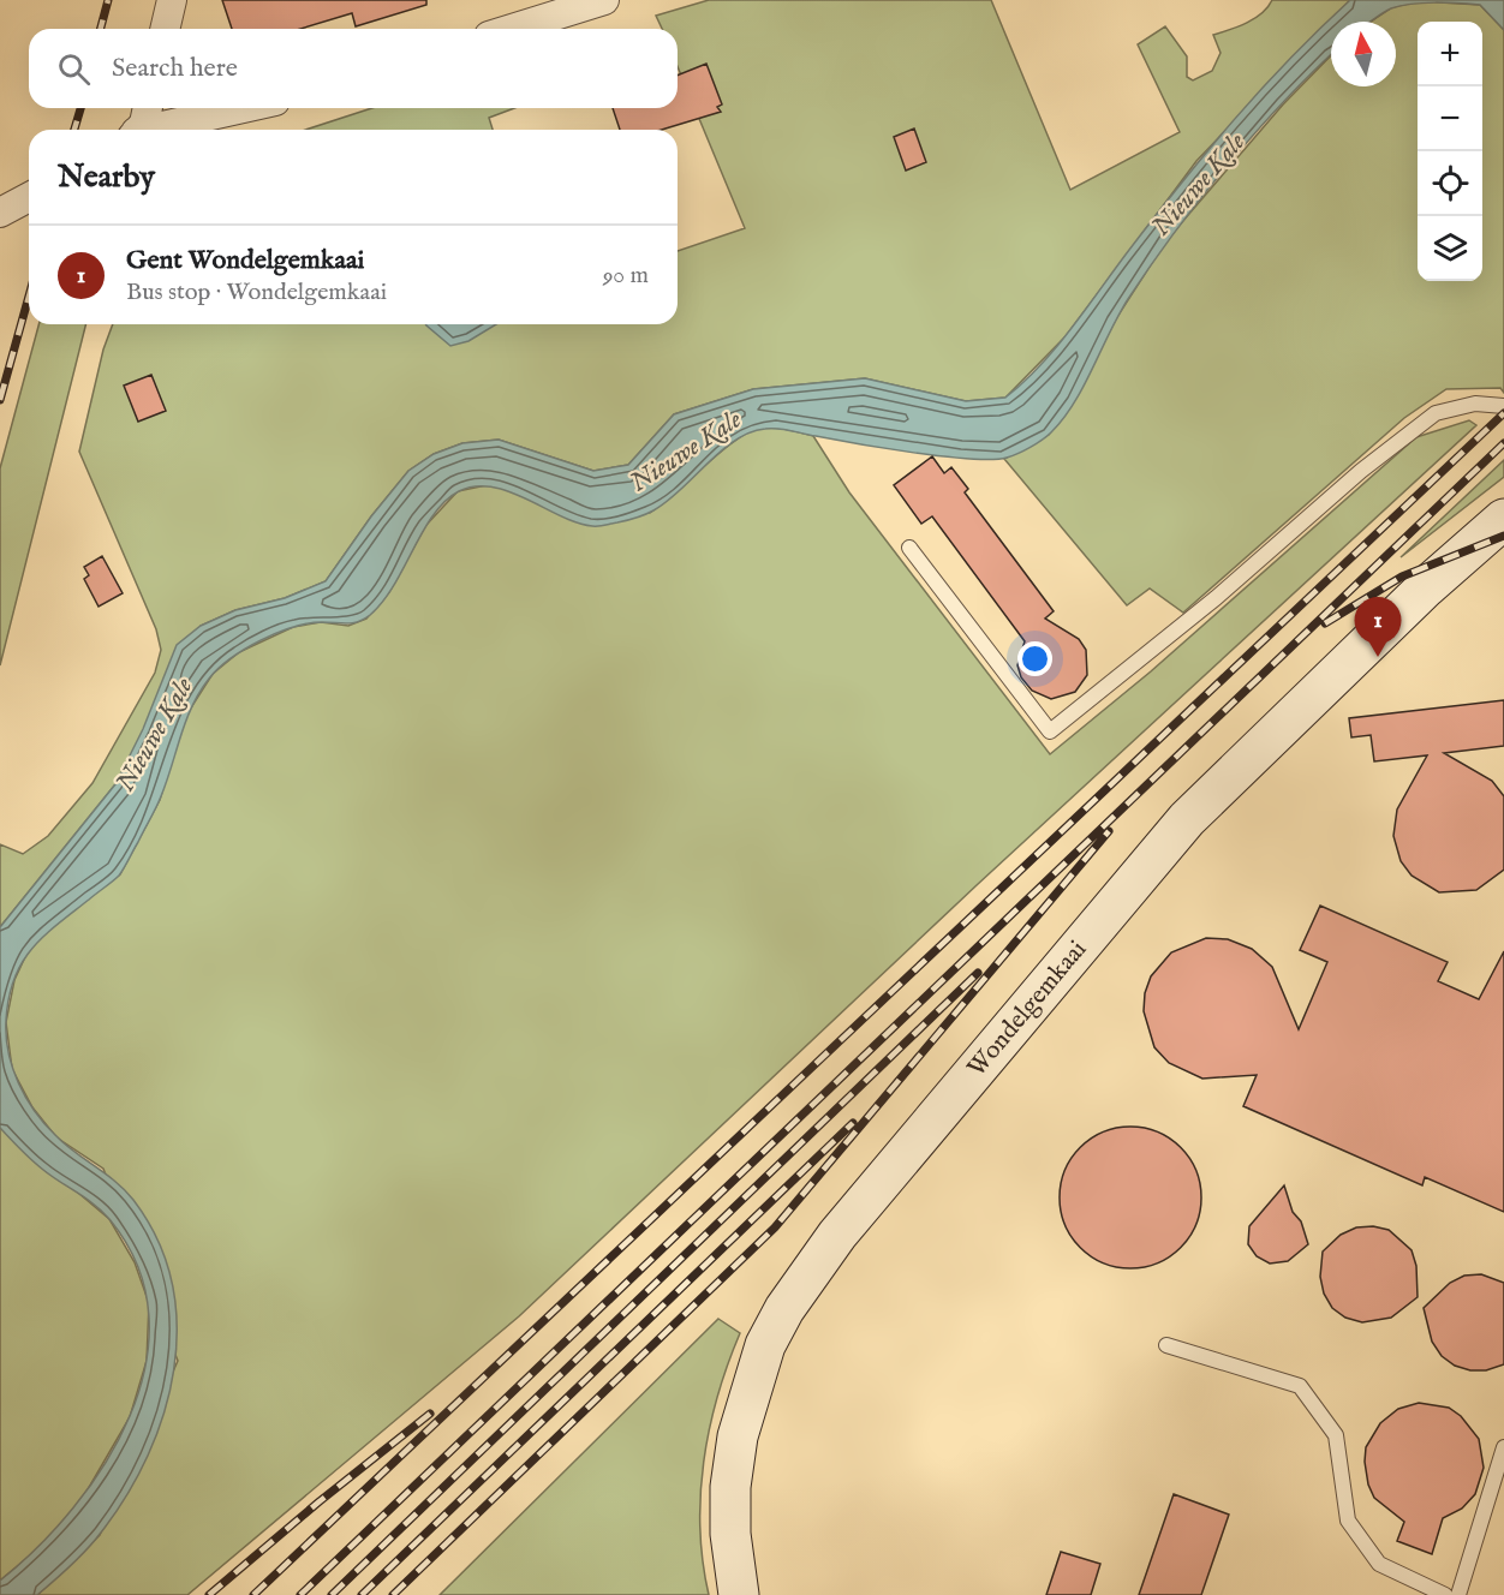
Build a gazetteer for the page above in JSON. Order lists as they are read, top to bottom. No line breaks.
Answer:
{"streets":{"main road":["Wondelgemkaai"]},"water":["Nieuwe Kale"],"north":"top","page":{"map_buttons":["+","−"],"search":"Search here","heading":"Nearby","list":[{"mark":"1","name":"Gent Wondelgemkaai","note":"Bus stop · Wondelgemkaai","value":"90 m"}],"pins":"1"}}
